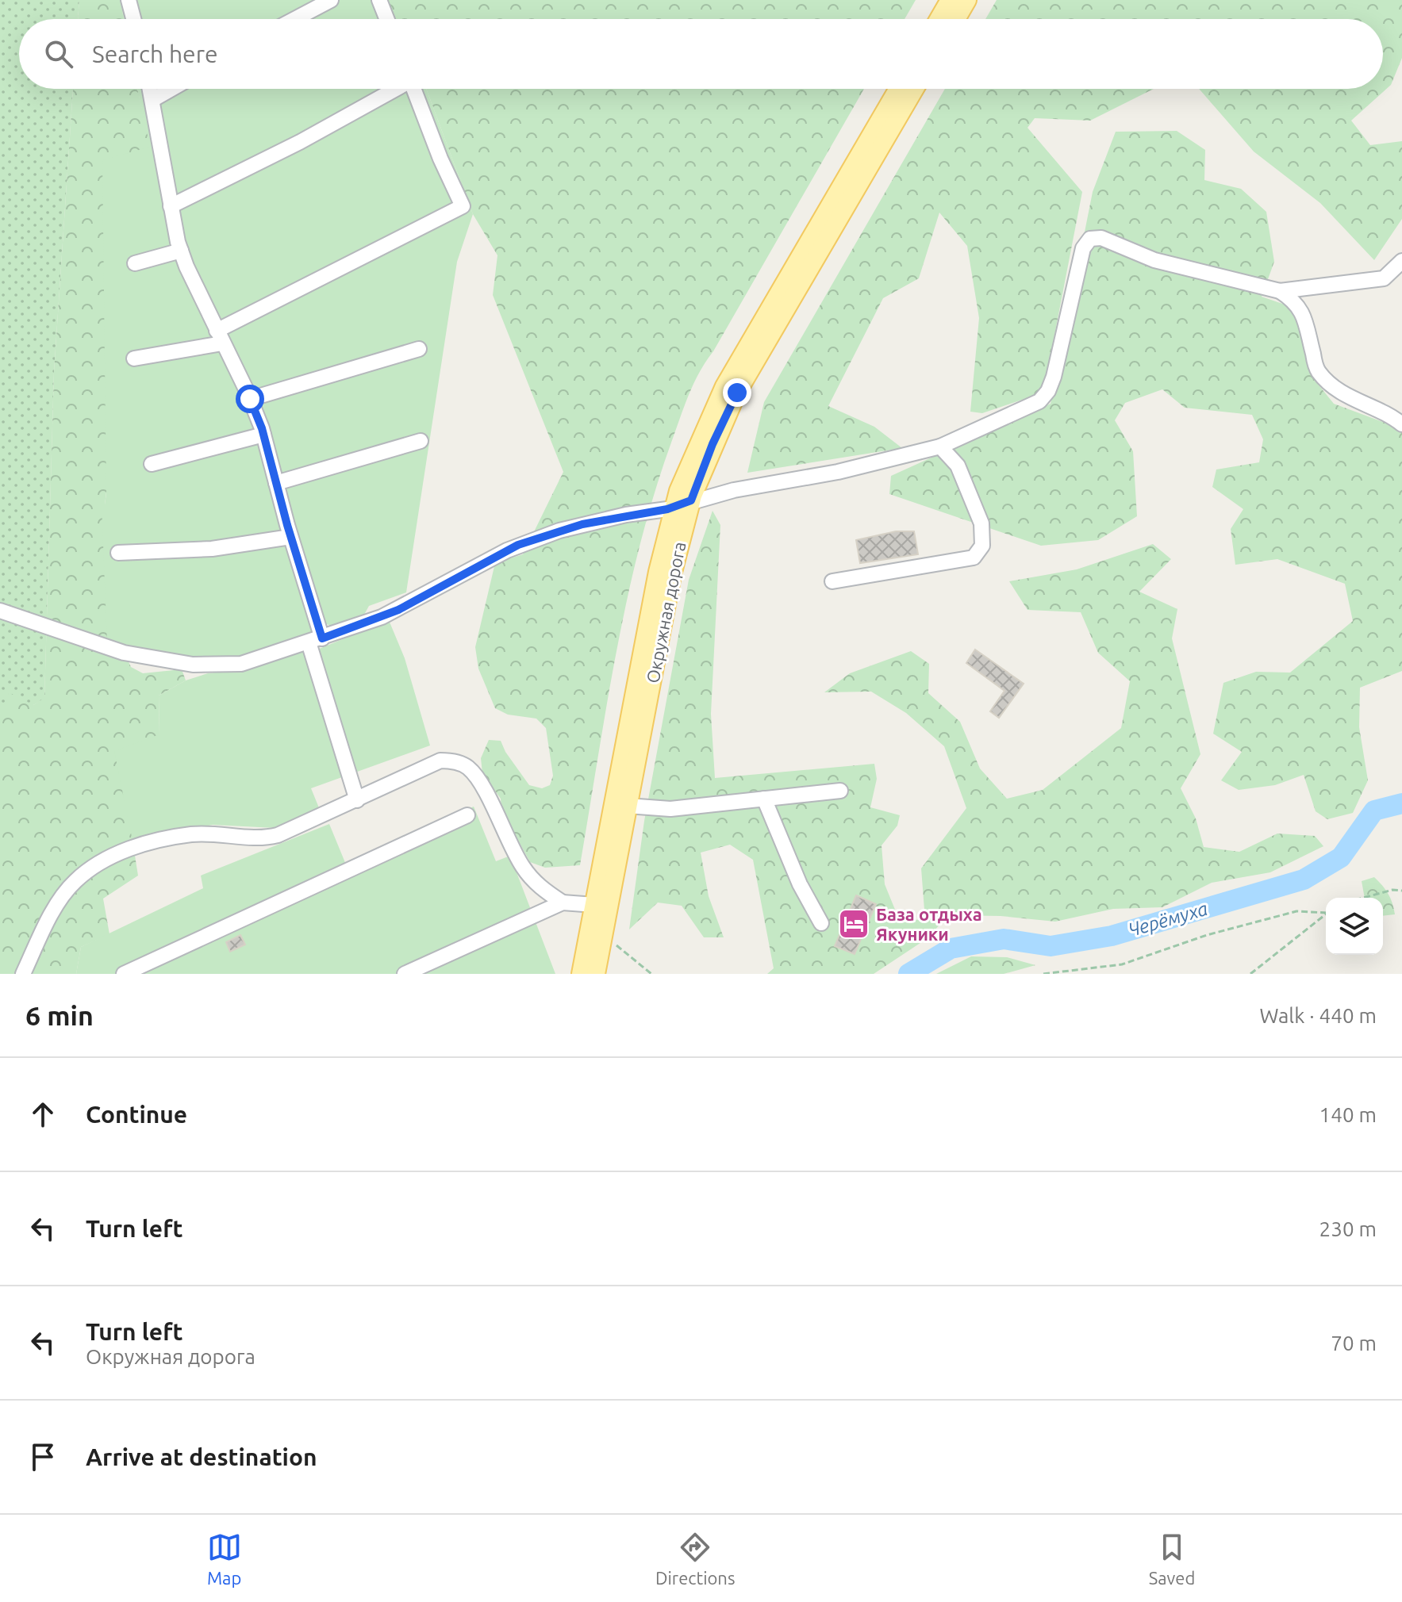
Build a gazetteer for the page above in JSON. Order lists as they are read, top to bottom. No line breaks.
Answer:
{"streets":{"main road":["Окружная дорога"]},"water":["Черёмуха"],"places":{"hotel":["База отдыха Якуники"]},"page":{"search":"Search here","heading":["6 min","Walk · 440 m"],"list":[["Continue","140 m"],["Turn left","230 m"],["Turn left","Окружная дорога","70 m"],"Arrive at destination"],"nav":["Map","Directions","Saved"]}}
